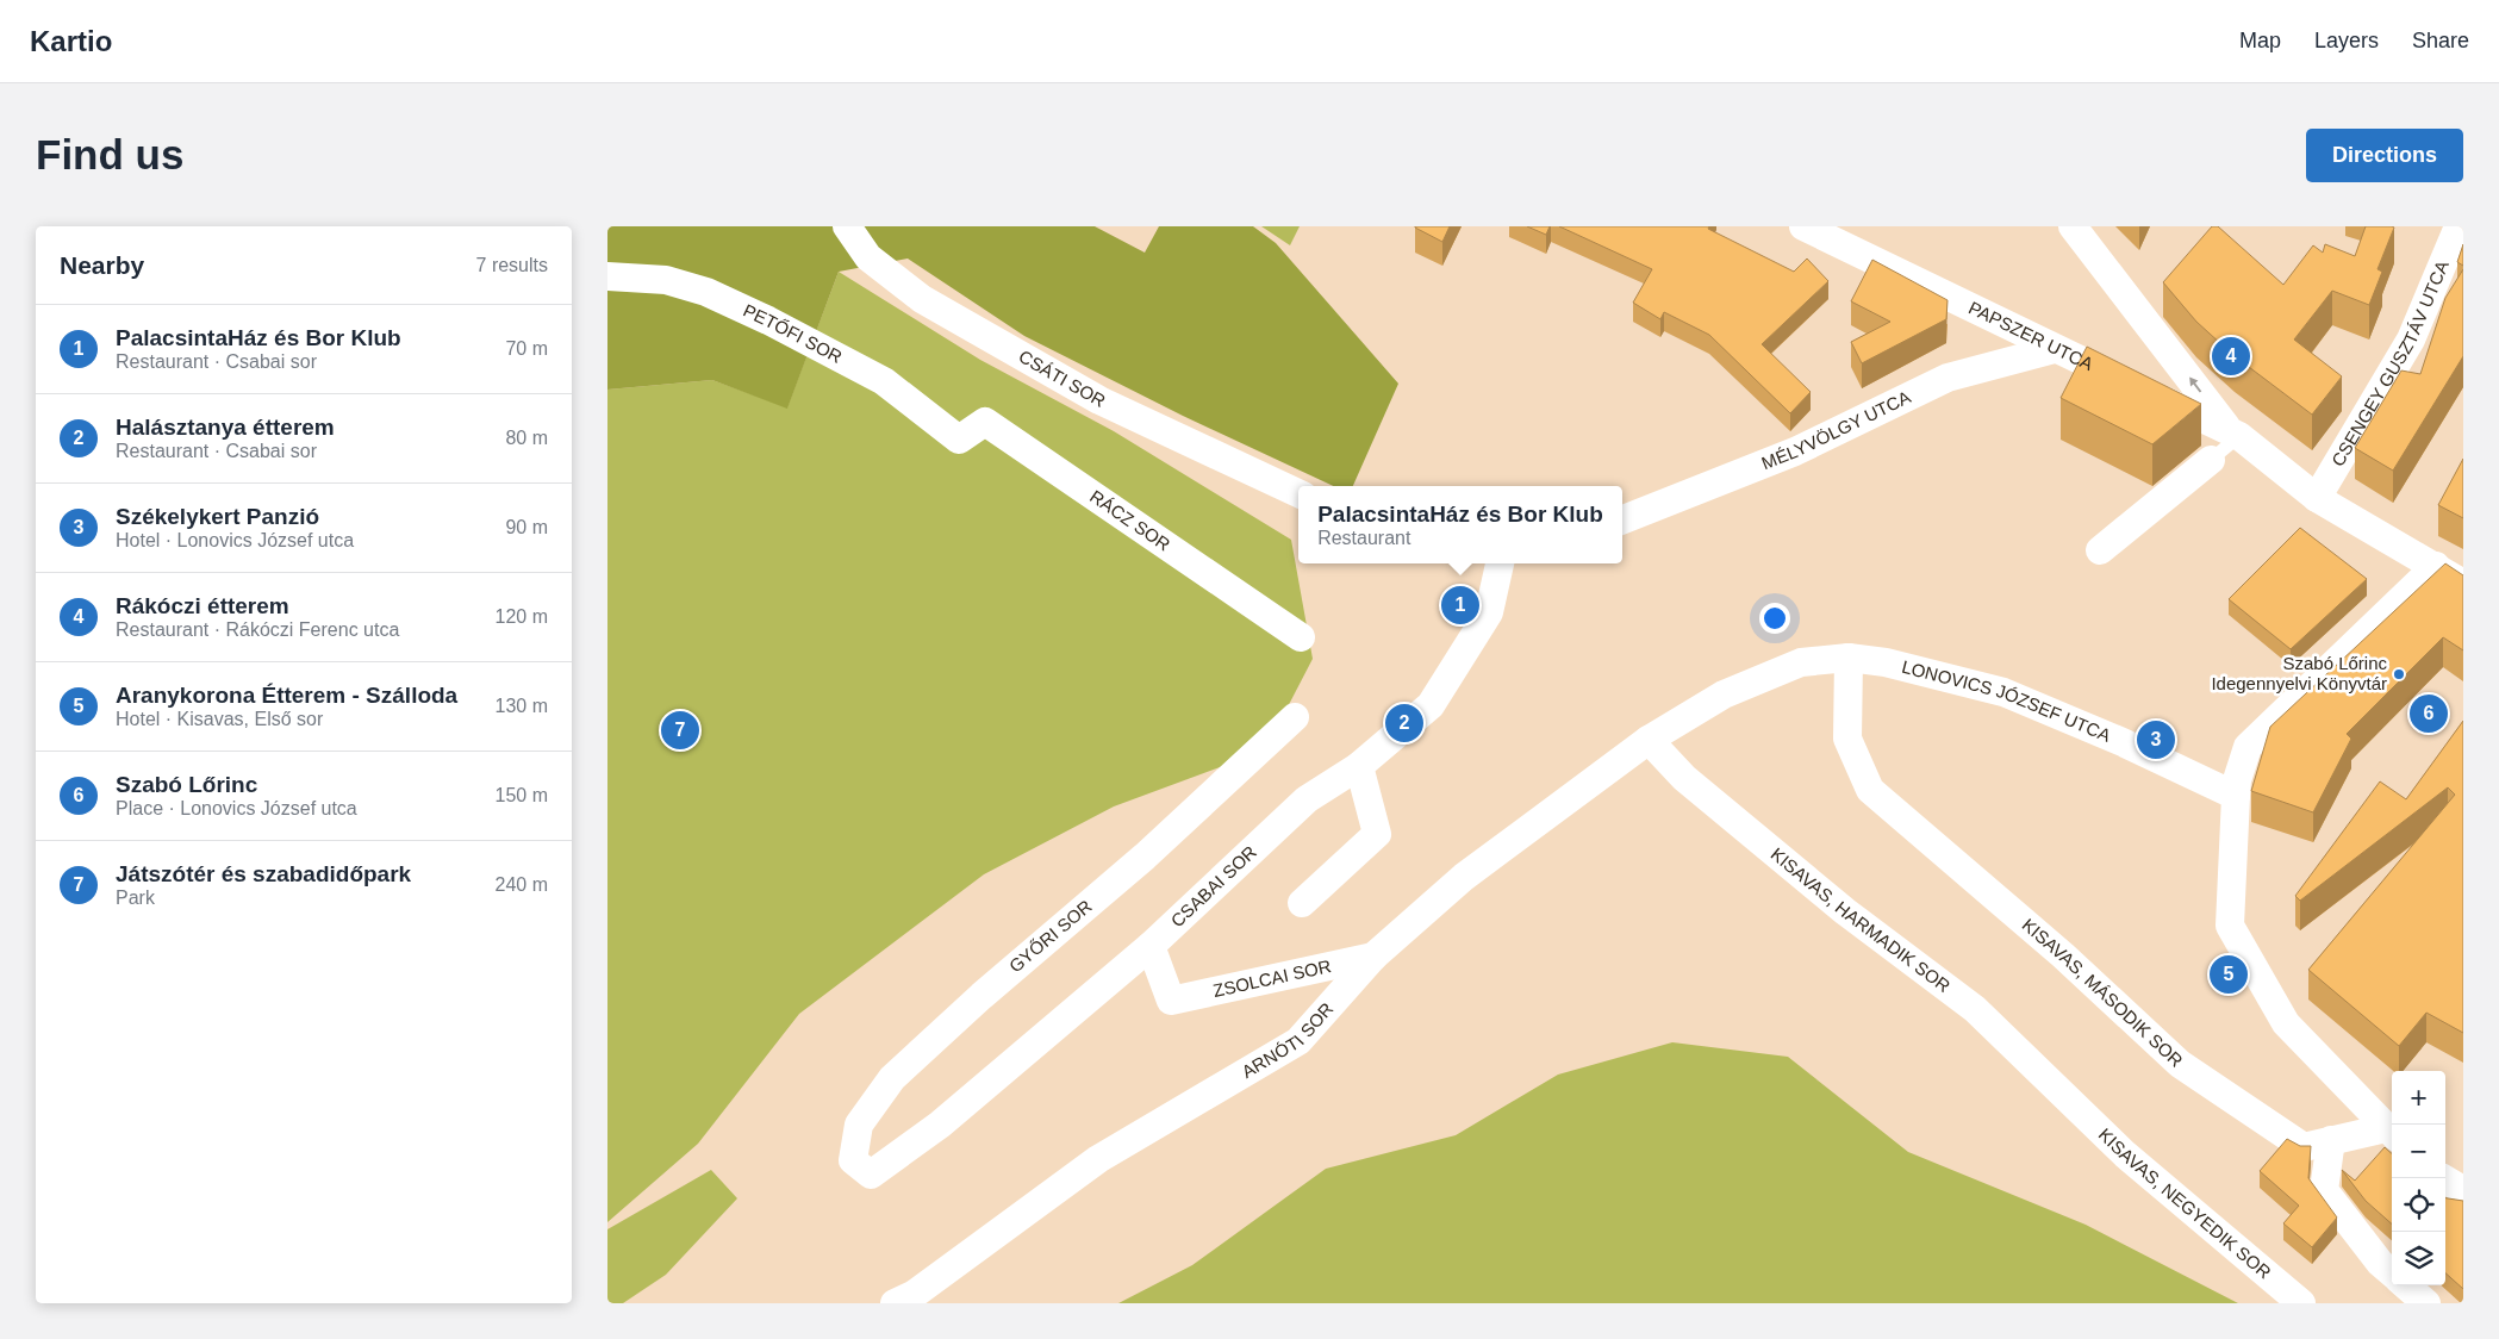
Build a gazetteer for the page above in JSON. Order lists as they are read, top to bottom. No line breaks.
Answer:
{"streets":{"street":["PETŐFI SOR","PAPSZER UTCA","CSENGEY GUSZTÁV UTCA","CSÁTI SOR","MÉLYVÖLGY UTCA","RÁCZ SOR","LONOVICS JÓZSEF UTCA","CSABAI SOR","KISAVAS, HARMADIK SOR","GYŐRI SOR","ZSOLCAI SOR","KISAVAS, MÁSODIK SOR","ARNÓTI SOR","KISAVAS, NEGYEDIK SOR"]},"crossings":[["PETŐFI SOR","RÁCZ SOR"],["PAPSZER UTCA","CSENGEY GUSZTÁV UTCA"],["PAPSZER UTCA","MÉLYVÖLGY UTCA"],["LONOVICS JÓZSEF UTCA","KISAVAS, HARMADIK SOR"],["LONOVICS JÓZSEF UTCA","KISAVAS, MÁSODIK SOR"],["LONOVICS JÓZSEF UTCA","ARNÓTI SOR"],["CSABAI SOR","GYŐRI SOR"],["CSABAI SOR","ZSOLCAI SOR"],["KISAVAS, HARMADIK SOR","ARNÓTI SOR"],["KISAVAS, HARMADIK SOR","KISAVAS, NEGYEDIK SOR"],["ZSOLCAI SOR","ARNÓTI SOR"]],"places":["Szabó Lőrinc Idegennyelvi Könyvtár"],"page":{"header":"Kartio","nav":["Map","Layers","Share"],"buttons":"Directions","title":"Find us","heading":["Nearby","7 results"],"list":[{"mark":"1","name":"PalacsintaHáz és Bor Klub","note":"Restaurant · Csabai sor","value":"70 m"},{"mark":"2","name":"Halásztanya étterem","note":"Restaurant · Csabai sor","value":"80 m"},{"mark":"3","name":"Székelykert Panzió","note":"Hotel · Lonovics József utca","value":"90 m"},{"mark":"4","name":"Rákóczi étterem","note":"Restaurant · Rákóczi Ferenc utca","value":"120 m"},{"mark":"5","name":"Aranykorona Étterem - Szálloda","note":"Hotel · Kisavas, Első sor","value":"130 m"},{"mark":"6","name":"Szabó Lőrinc","note":"Place · Lonovics József utca","value":"150 m"},{"mark":"7","name":"Játszótér és szabadidőpark","note":"Park","value":"240 m"}],"pins":["4","1","6","2","7","3","5"],"popup":["PalacsintaHáz és Bor Klub","Restaurant"],"map_buttons":["+","−"]}}
